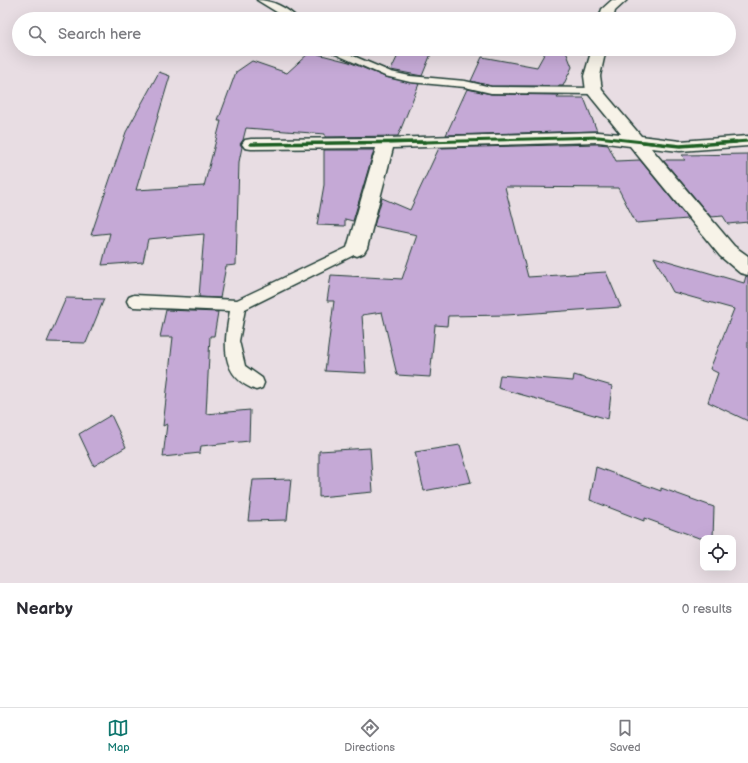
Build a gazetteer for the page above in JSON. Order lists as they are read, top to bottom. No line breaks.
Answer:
{"page":{"search":"Search here","heading":["Nearby","0 results"],"nav":["Map","Directions","Saved"]}}
